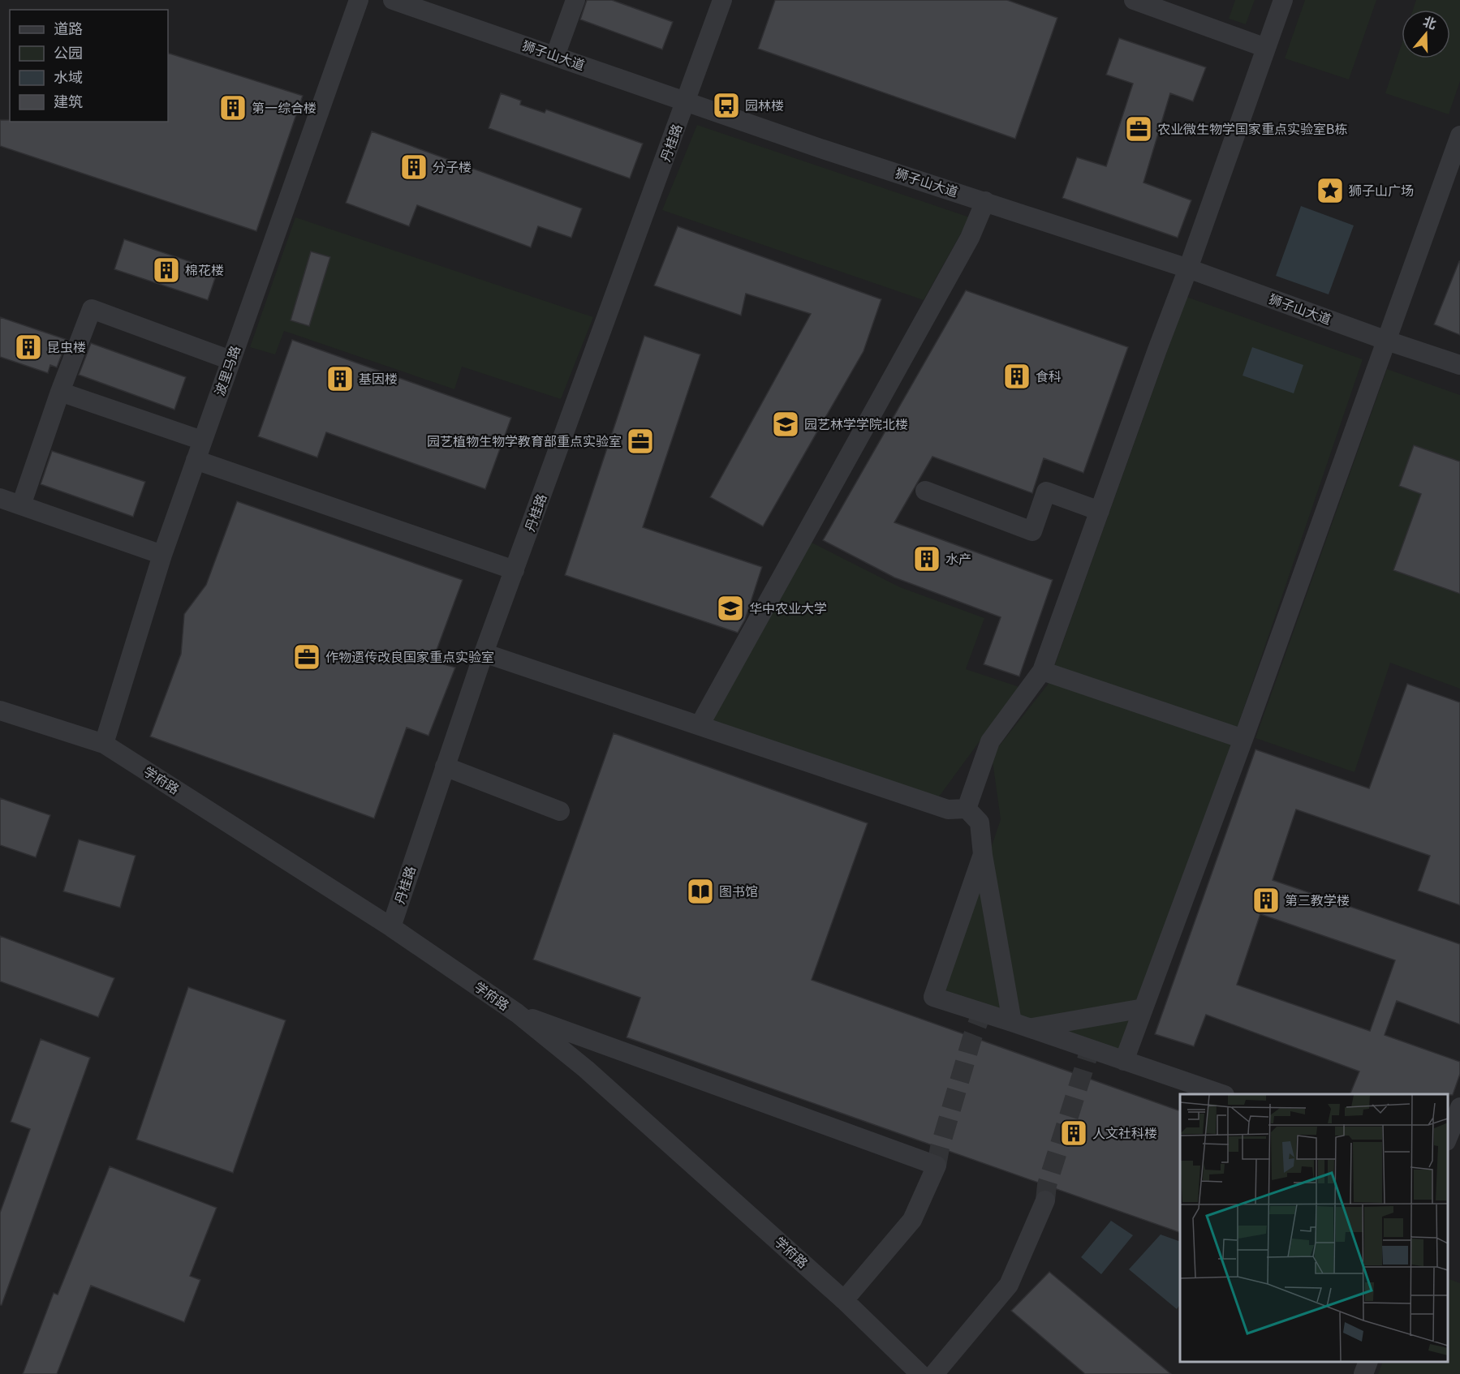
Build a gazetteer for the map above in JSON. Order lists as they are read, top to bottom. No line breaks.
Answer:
{"streets":{"street":["狮子山大道","丹桂路","波里马路","学府路"]},"crossings":[["狮子山大道","丹桂路"],["丹桂路","学府路"],["波里马路","学府路"]],"places":{"bus stop":["园林楼"],"building":["第一综合楼","分子楼","棉花楼","昆虫楼","食科","基因楼","水产","第三教学楼","人文社科楼"],"office":["农业微生物学国家重点实验室B栋","园艺植物生物学教育部重点实验室","作物遗传改良国家重点实验室"],"place":["狮子山广场"],"school or university":["园艺林学学院北楼","华中农业大学"],"library":["图书馆"]},"legend":["道路","公园","水域","建筑"],"north":"top"}
